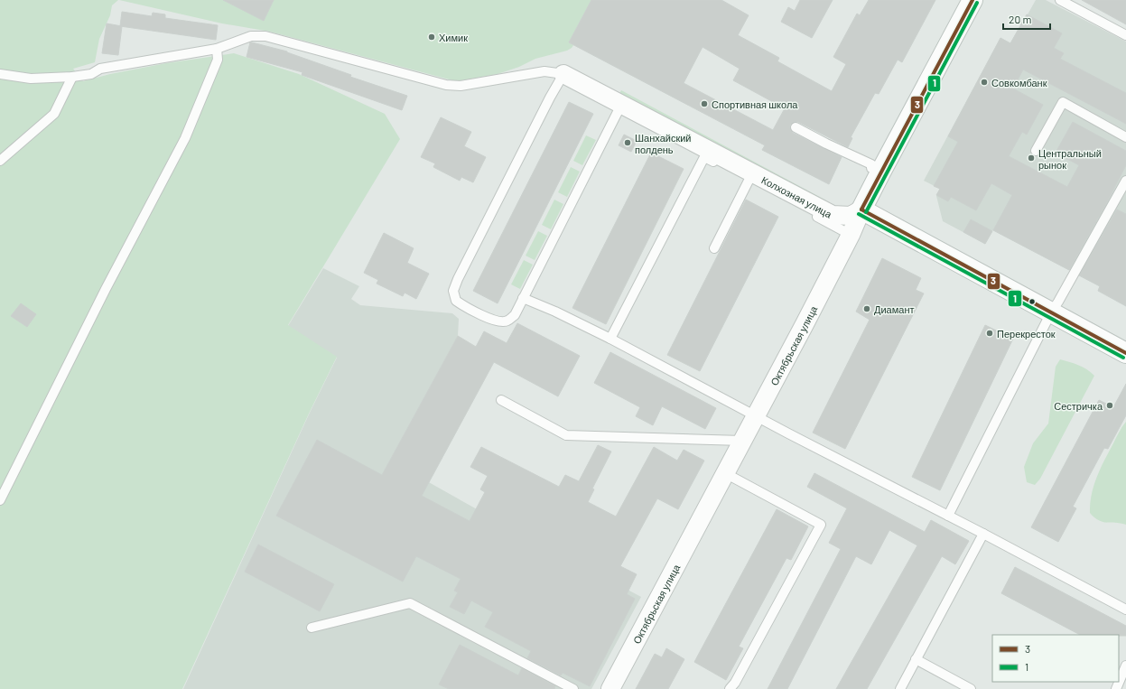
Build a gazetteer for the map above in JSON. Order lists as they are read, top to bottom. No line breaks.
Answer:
{"streets":{"street":["Колхозная улица","Октябрьская улица"]},"crossings":[["Колхозная улица","Октябрьская улица"]],"places":["Химик","Совкомбанк","Спортивная школа","Шанхайский полдень","Центральный рынок","Диамант","Перекресток","Сестричка"],"lines":["transit line 3","transit line 1"],"legend":["3","1"],"scale_bar":"20 m"}
